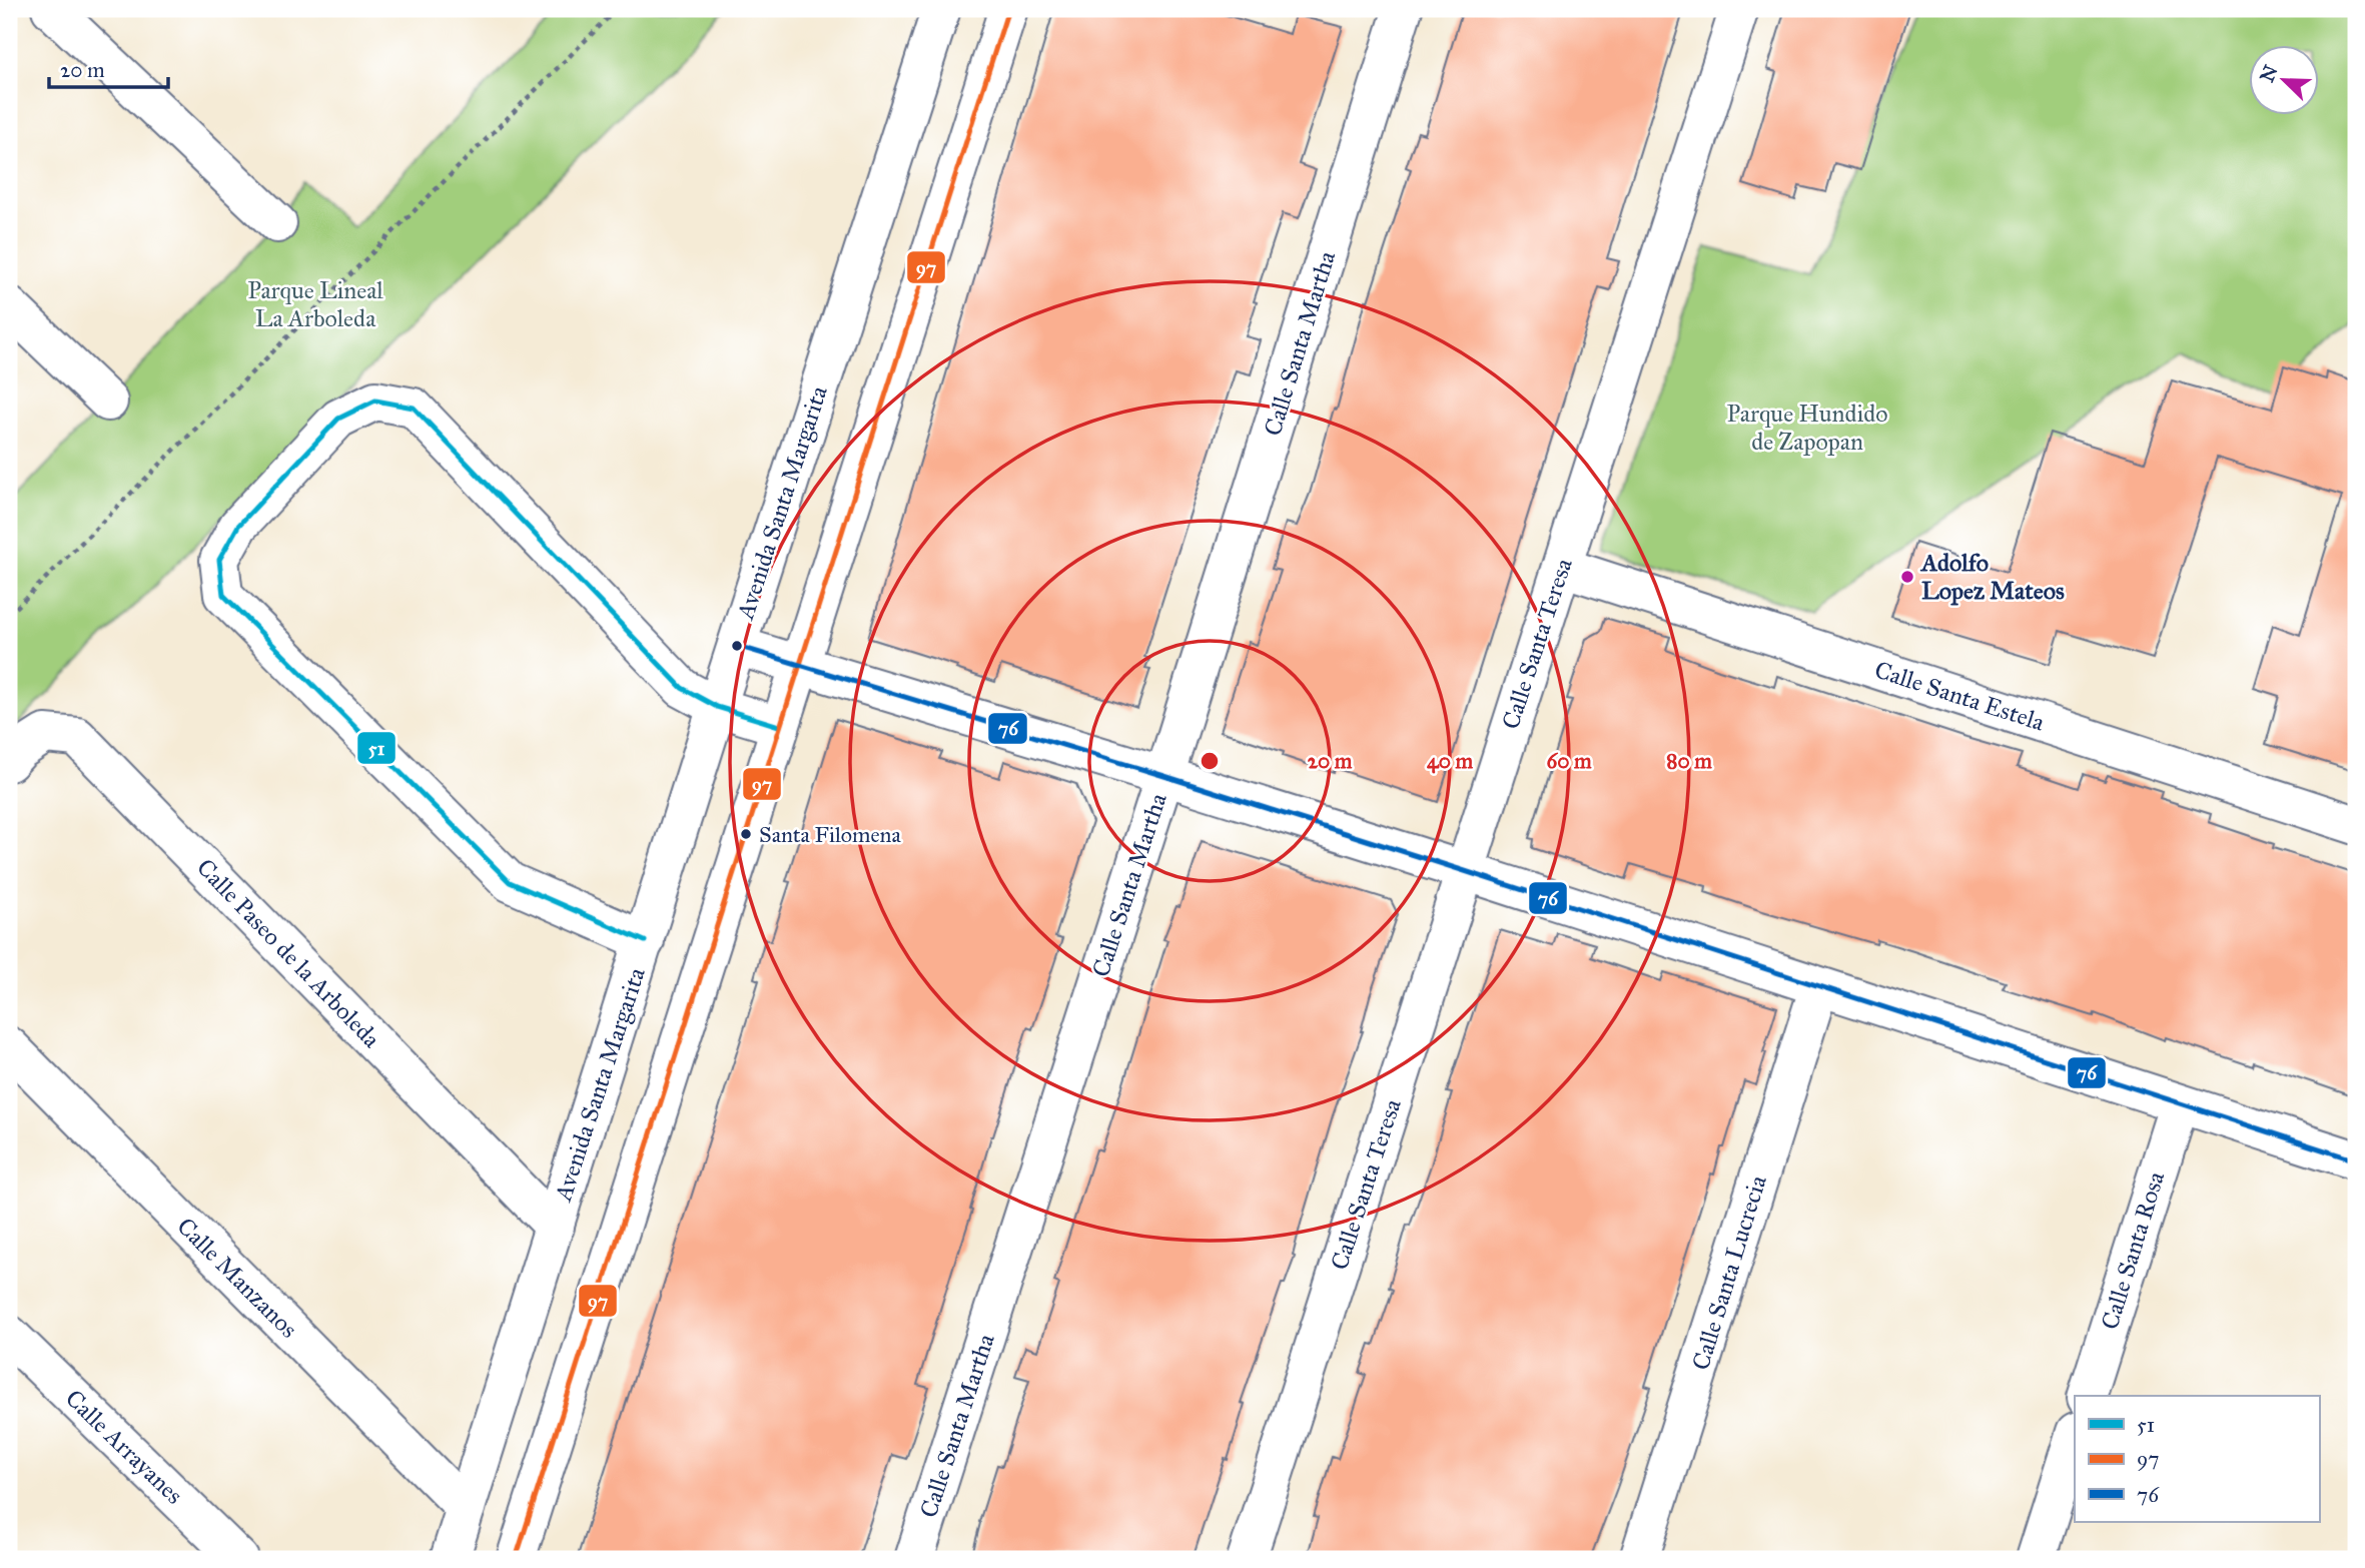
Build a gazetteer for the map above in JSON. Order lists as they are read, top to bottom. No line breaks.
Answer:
{"streets":{"street":["Calle Santa Martha","Avenida Santa Margarita","Calle Santa Teresa","Calle Santa Estela","Calle Paseo de la Arboleda","Calle Santa Rosa","Calle Santa Lucrecia","Calle Manzanos","Calle Arrayanes"]},"crossings":[["Avenida Santa Margarita","Calle Paseo de la Arboleda"],["Avenida Santa Margarita","Calle Manzanos"],["Calle Santa Teresa","Calle Santa Estela"]],"parks":["Parque Lineal La Arboleda","Parque Hundido de Zapopan"],"places":["Adolfo Lopez Mateos","Santa Filomena"],"lines":["transit line 97","transit line 51","transit line 76"],"legend":["51","97","76"],"scale_bar":"20 m","north":"top left","rings":["20 m","40 m","60 m","80 m"]}
